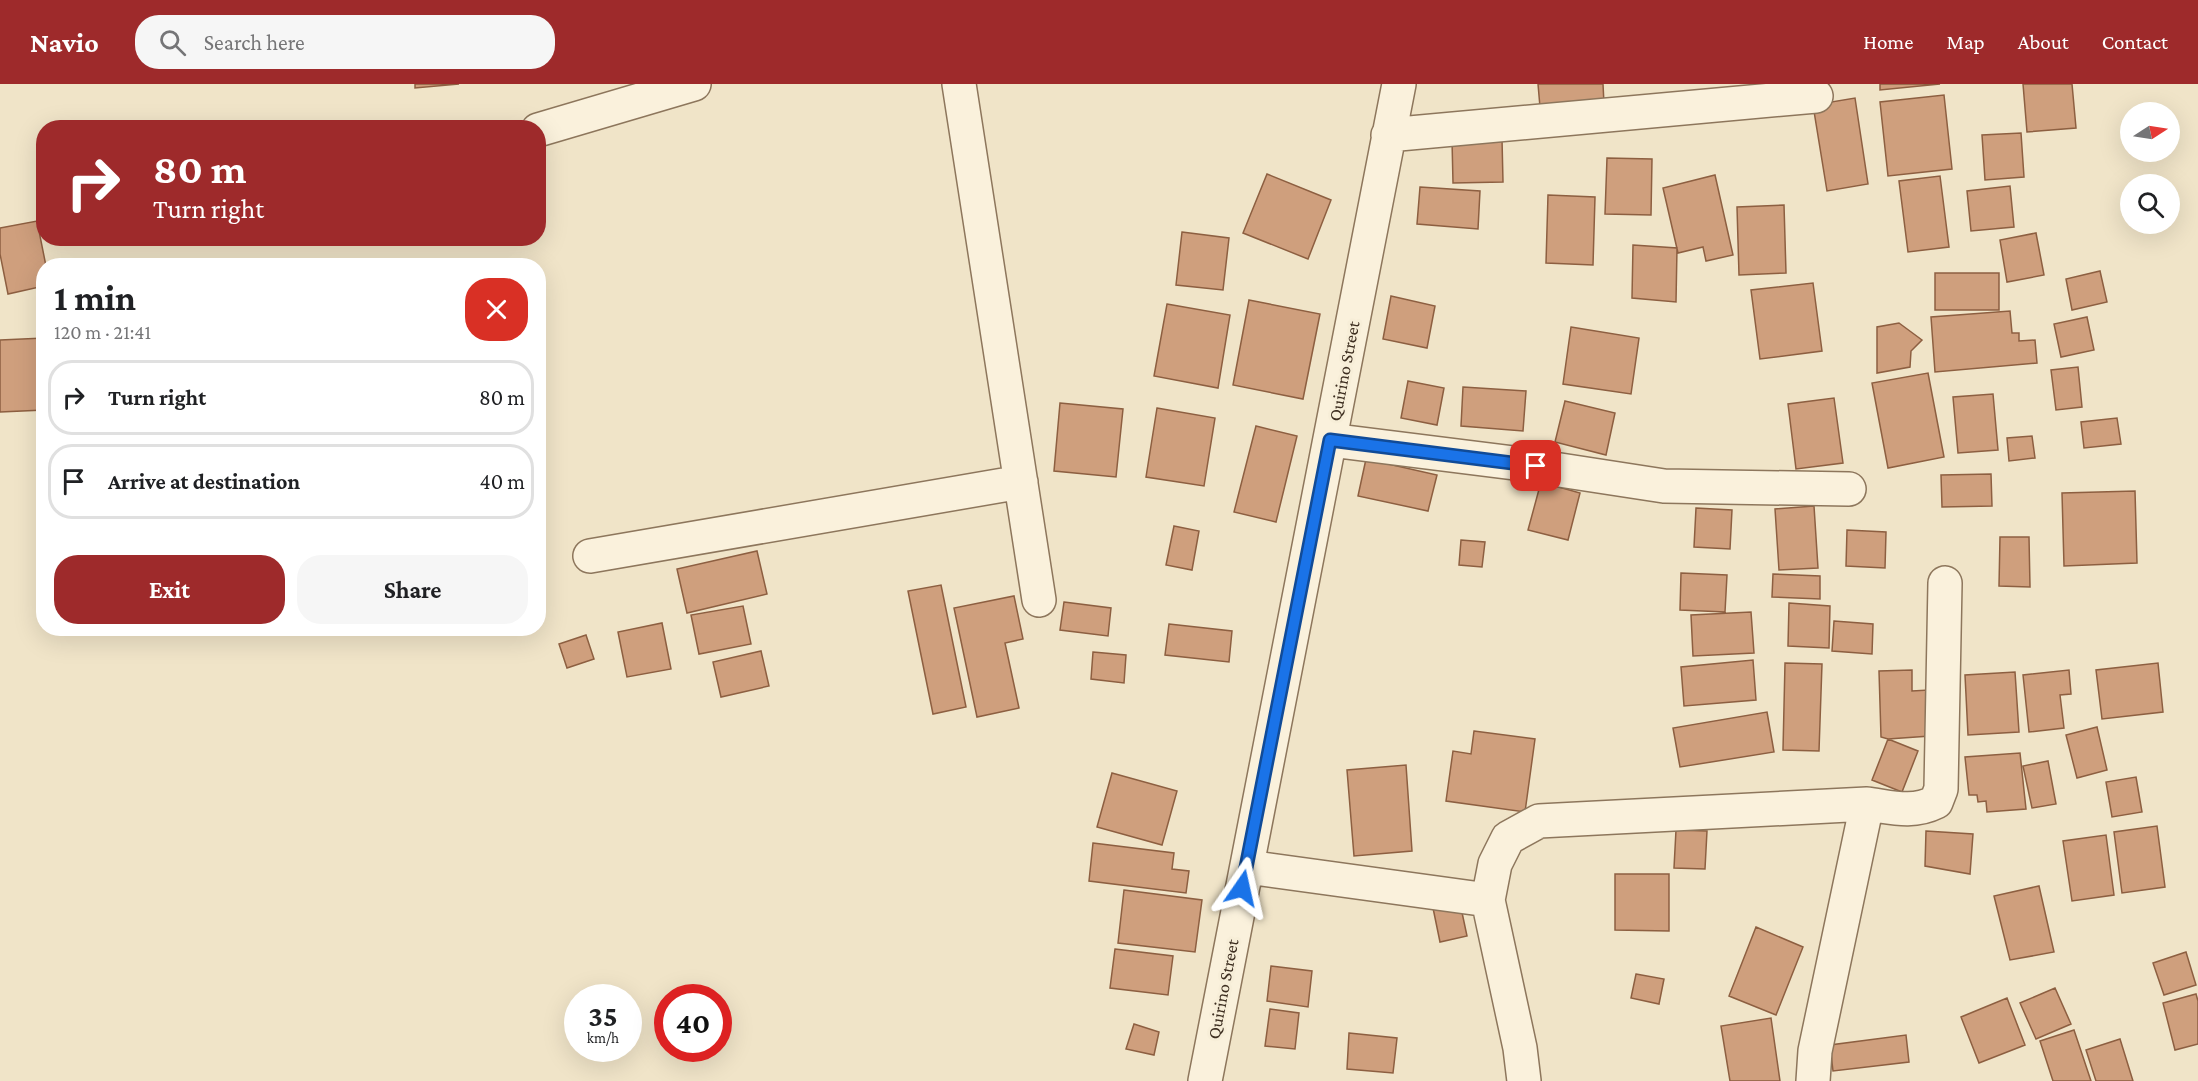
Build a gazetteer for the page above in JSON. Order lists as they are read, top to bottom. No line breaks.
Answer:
{"streets":{"street":["Quirino Street"]},"north":"right","page":{"header":"Navio","search":"Search here","nav":["Home","Map","About","Contact"],"turn":["80 m","Turn right"],"heading":["1 min","120 m · 21:41"],"list":[{"name":"Turn right","value":"80 m"},{"name":"Arrive at destination","value":"40 m"}],"buttons":["Exit","Share"],"speed":"35 km/h","limit":"40"}}
